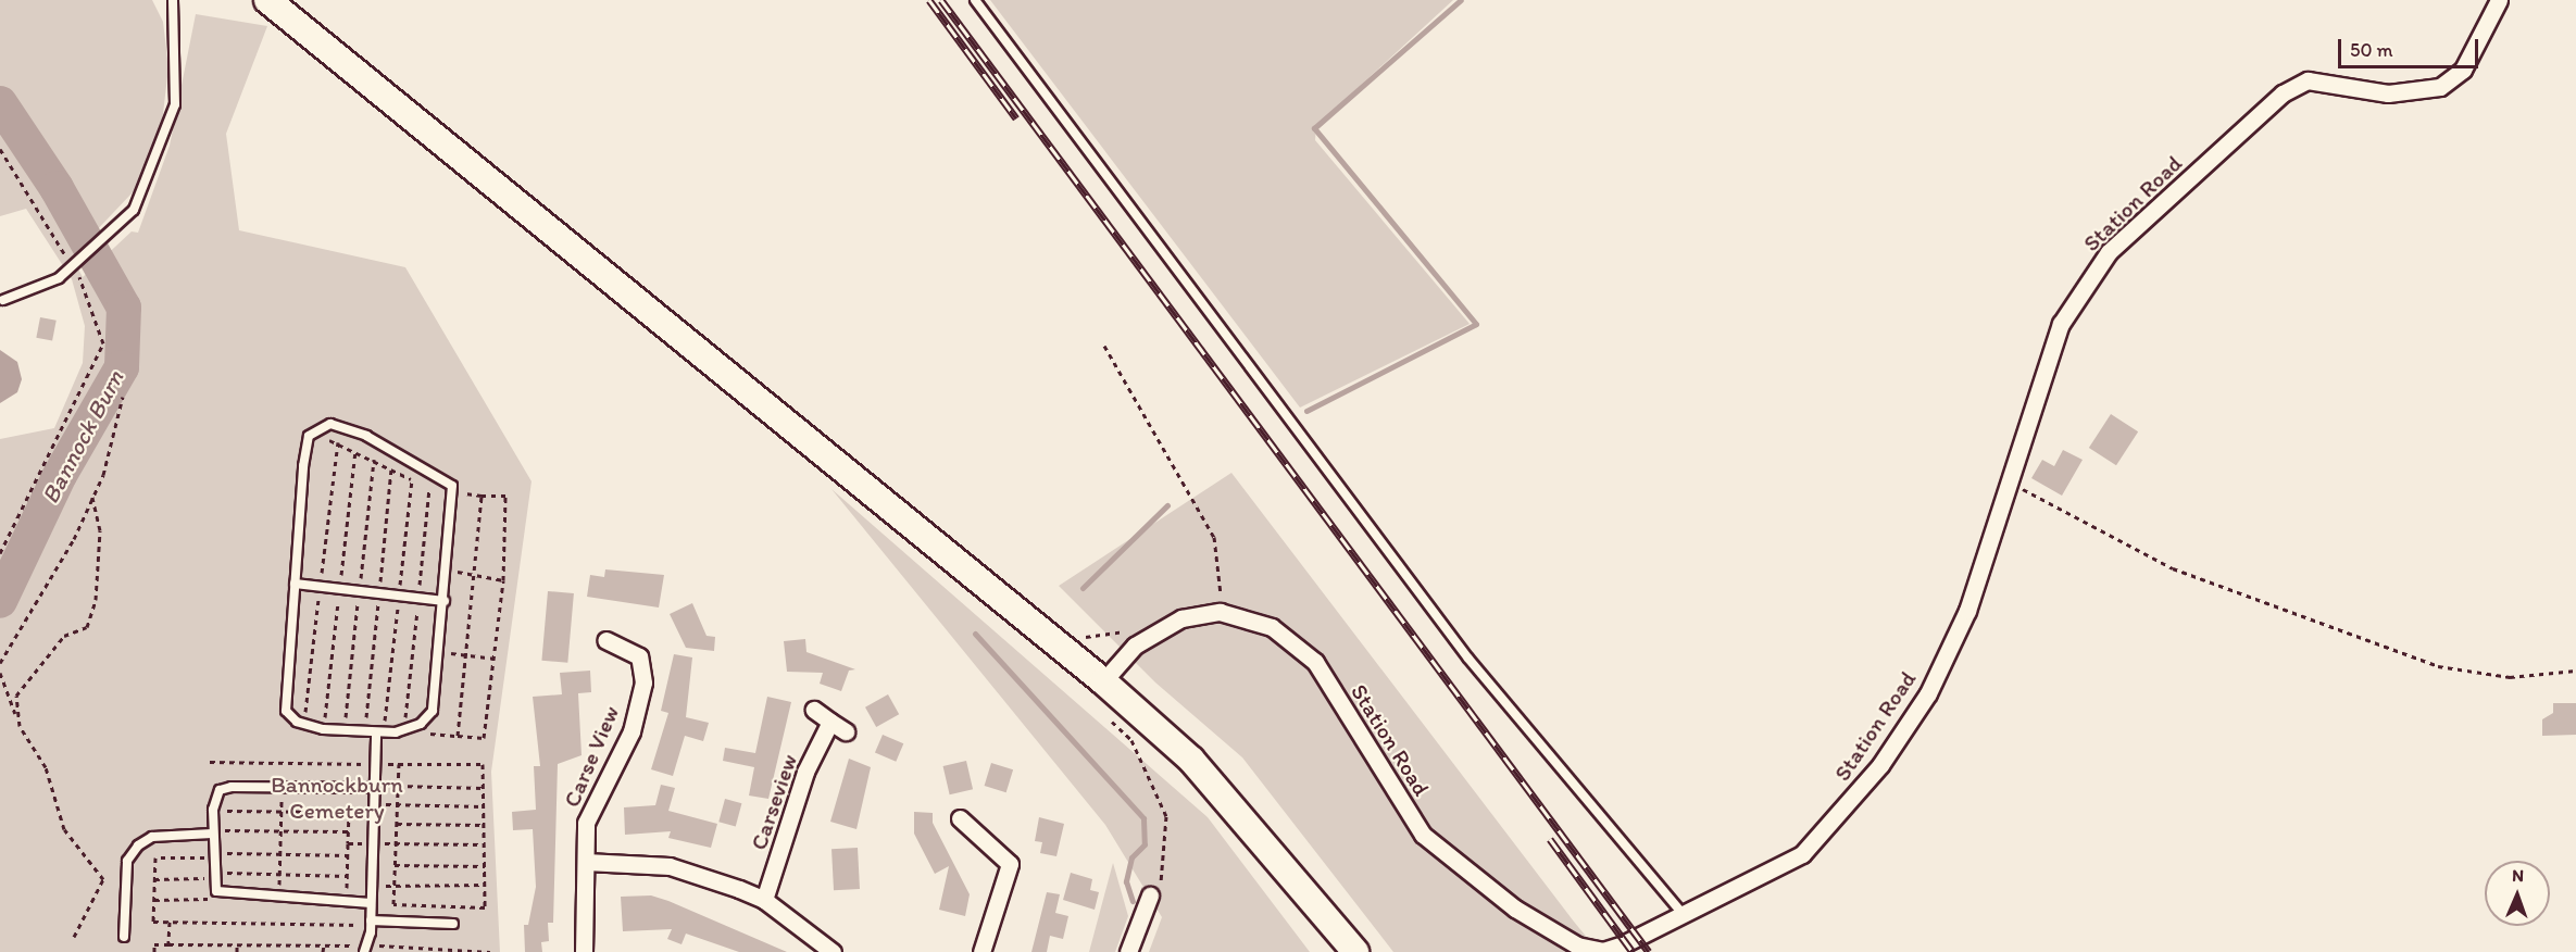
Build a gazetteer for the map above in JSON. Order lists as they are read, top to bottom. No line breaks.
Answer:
{"streets":{"street":["Station Road","Carse View","Carseview"]},"water":["Bannock Burn"],"parks":["Bannockburn Cemetery"],"scale_bar":"50 m","north":"top"}
